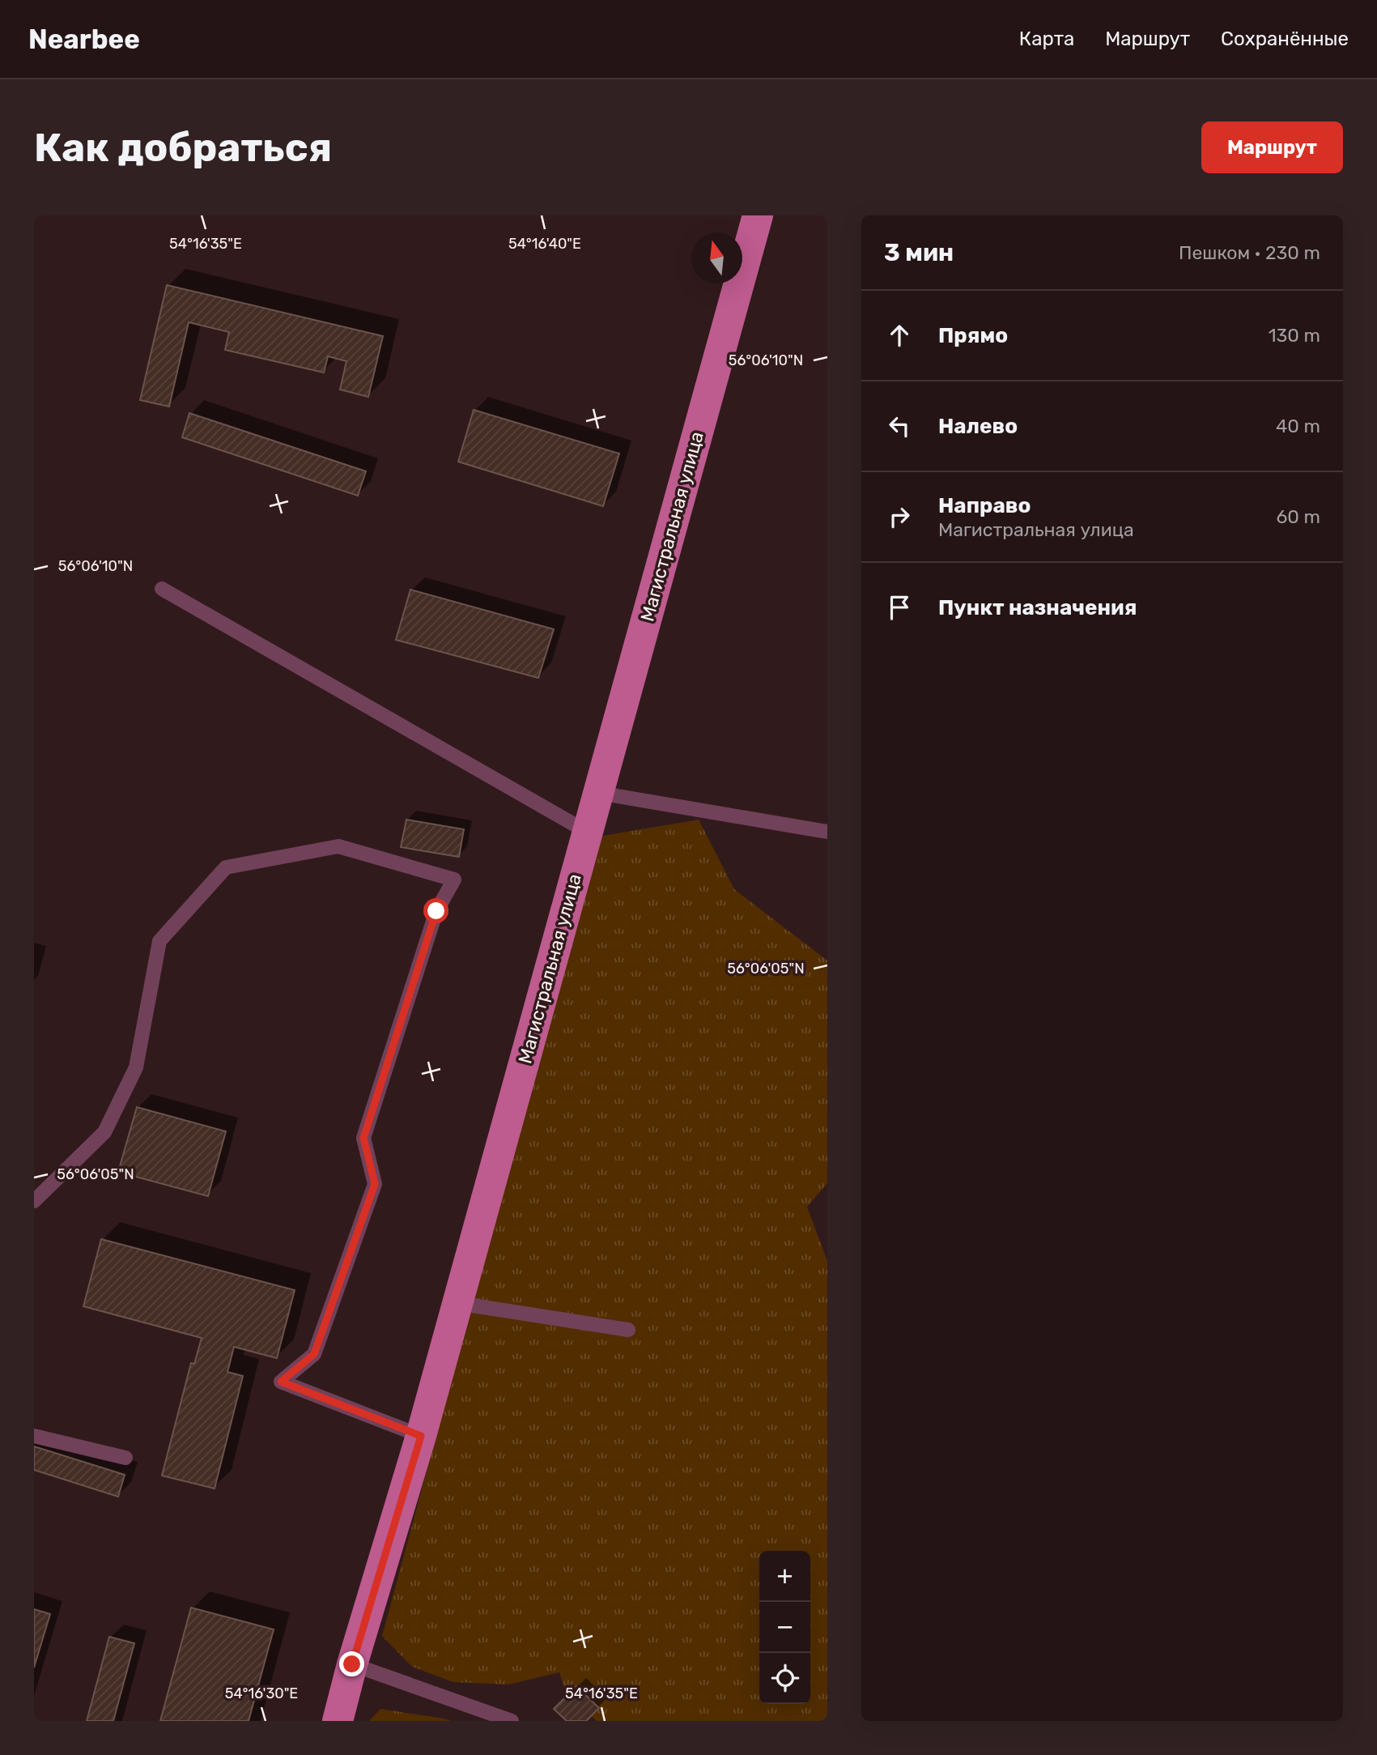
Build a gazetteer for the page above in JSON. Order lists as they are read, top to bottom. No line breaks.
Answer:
{"streets":{"main road":["Магистральная улица"]},"north":"top","page":{"header":"Nearbee","nav":["Карта","Маршрут","Сохранённые"],"buttons":"Маршрут","title":"Как добраться","heading":["3 мин","Пешком · 230 m"],"list":[["Прямо","130 m"],["Налево","40 m"],["Направо","Магистральная улица","60 m"],"Пункт назначения"],"map_buttons":["+","−"]},"coordinates":["54°16'35\"E","54°16'40\"E","56°06'10\"N","56°06'05\"N","54°16'30\"E"]}
